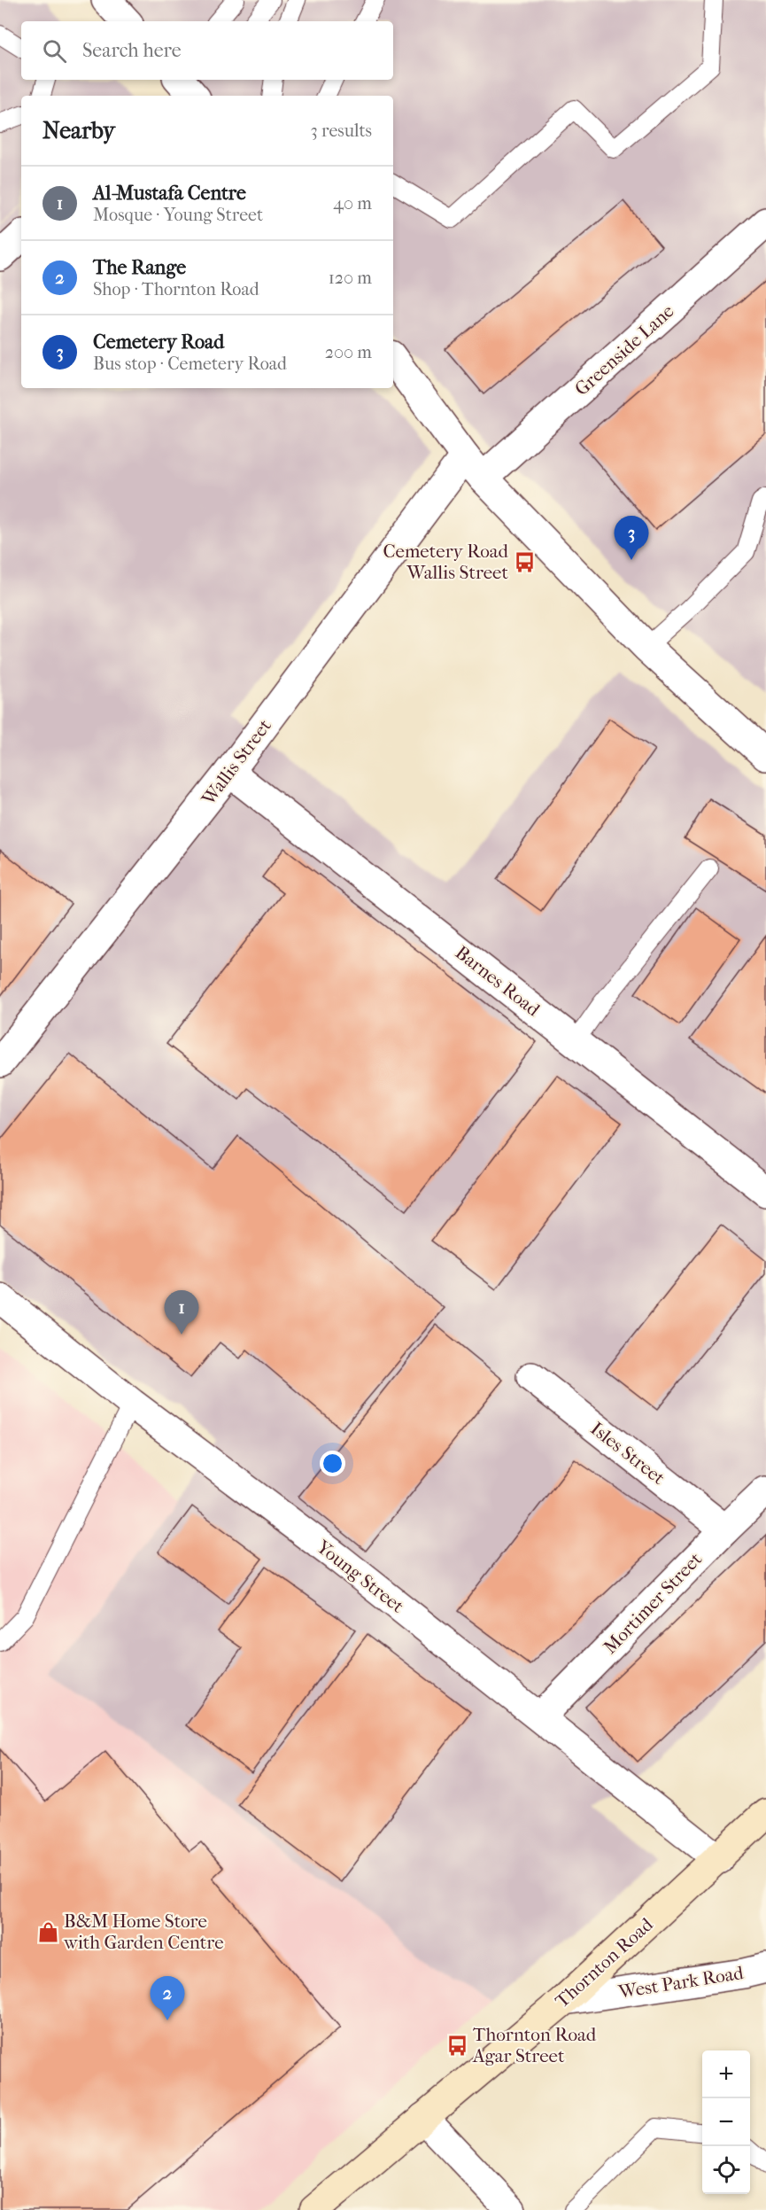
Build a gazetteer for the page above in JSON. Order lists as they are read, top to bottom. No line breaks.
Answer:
{"streets":{"main road":["Thornton Road"],"street":["Greenside Lane","Wallis Street","Barnes Road","Isles Street","Young Street","Mortimer Street","West Park Road"]},"crossings":[["Greenside Lane","Wallis Street"],["Wallis Street","Barnes Road"],["Isles Street","Mortimer Street"],["Young Street","Mortimer Street"],["Young Street","Thornton Road"],["Thornton Road","West Park Road"]],"places":{"bus stop":["Cemetery Road Wallis Street","Thornton Road Agar Street"],"shop":["B&M Home Store with Garden Centre"]},"page":{"search":"Search here","heading":["Nearby","3 results"],"list":[{"mark":"1","name":"Al-Mustafa Centre","note":"Mosque · Young Street","value":"40 m"},{"mark":"2","name":"The Range","note":"Shop · Thornton Road","value":"120 m"},{"mark":"3","name":"Cemetery Road","note":"Bus stop · Cemetery Road","value":"200 m"}],"pins":["3","1","2"],"map_buttons":["+","−"]}}
